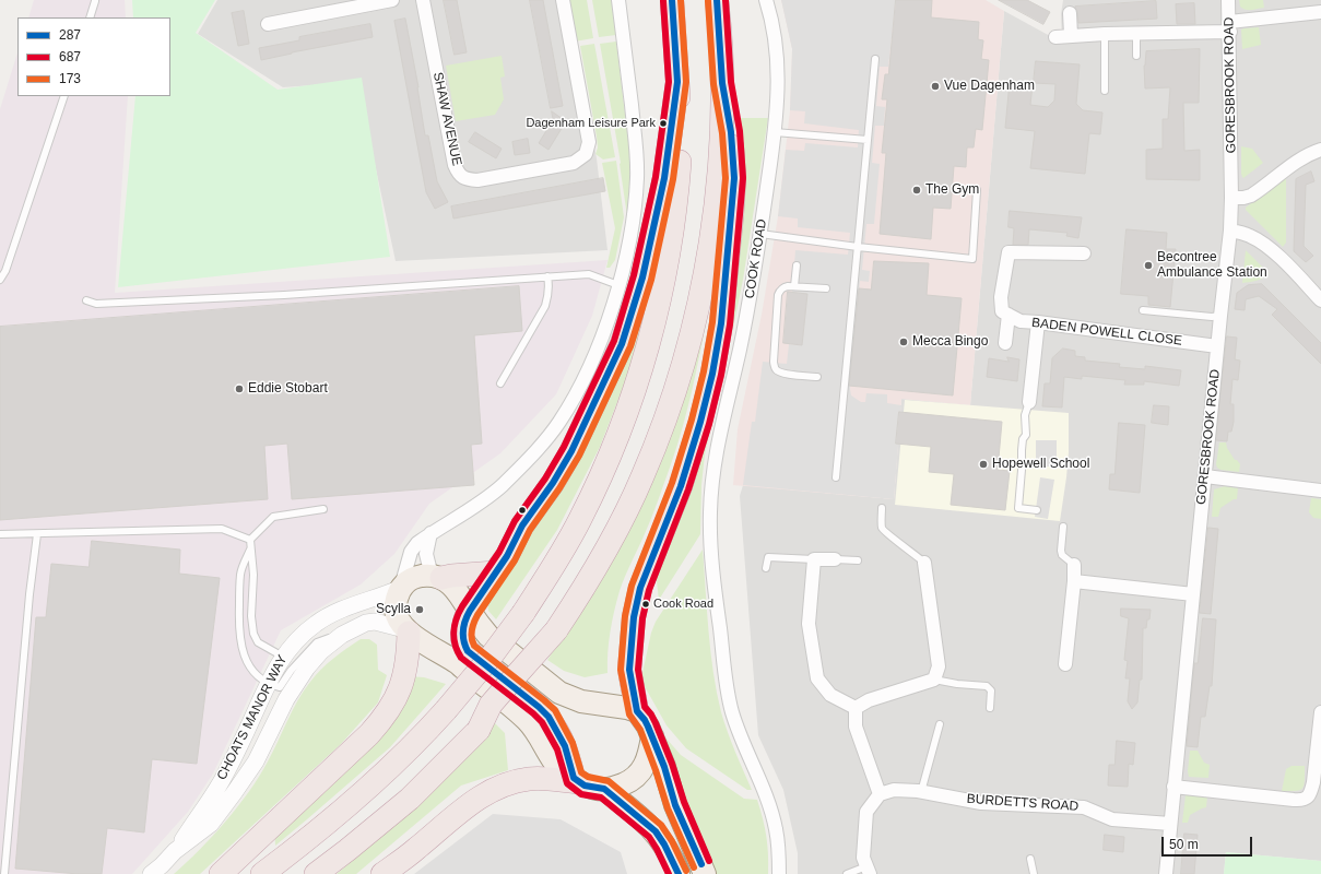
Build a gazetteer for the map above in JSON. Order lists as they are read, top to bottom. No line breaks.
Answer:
{"streets":{"street":["GORESBROOK ROAD","SHAW AVENUE","COOK ROAD","BADEN POWELL CLOSE","CHOATS MANOR WAY","BURDETTS ROAD"]},"crossings":[["GORESBROOK ROAD","BADEN POWELL CLOSE"],["GORESBROOK ROAD","BURDETTS ROAD"]],"places":["Vue Dagenham","Dagenham Leisure Park","The Gym","Becontree Ambulance Station","Mecca Bingo","Eddie Stobart","Hopewell School","Cook Road","Scylla"],"lines":["transit line 287","transit line 687","transit line 173"],"legend":["287","687","173"],"scale_bar":"50 m"}
